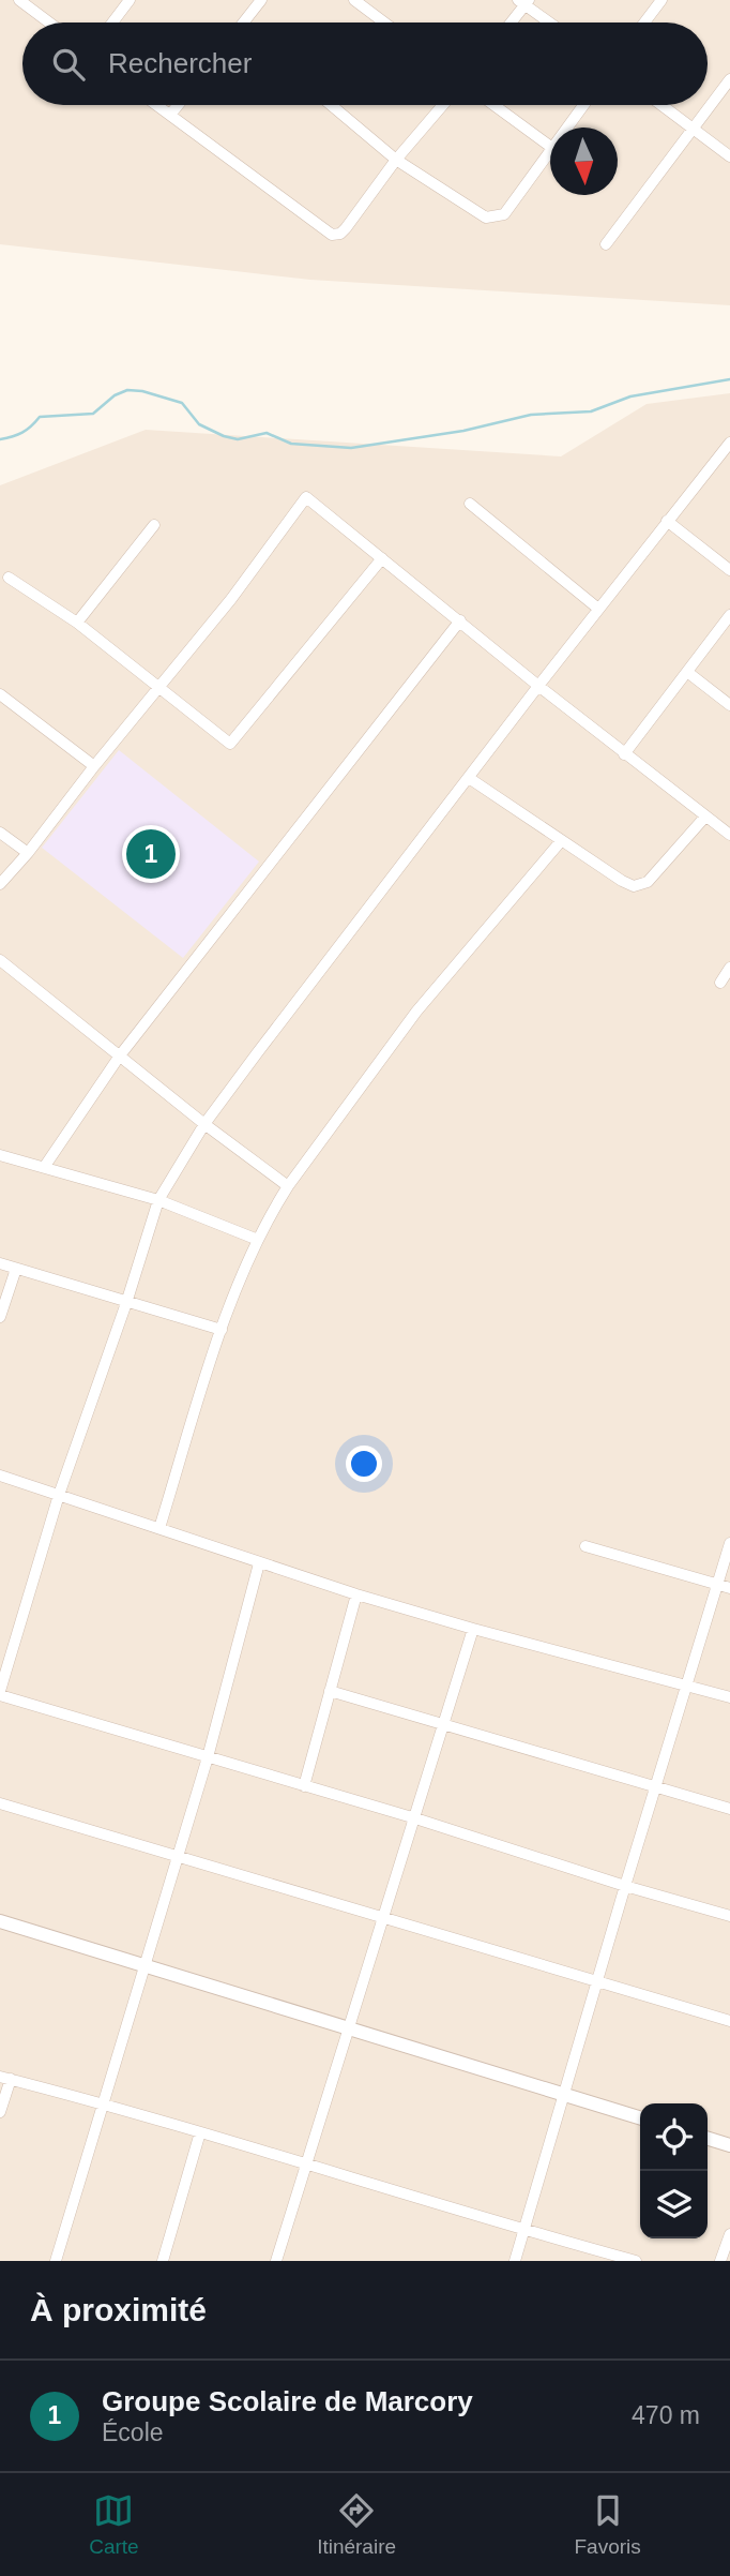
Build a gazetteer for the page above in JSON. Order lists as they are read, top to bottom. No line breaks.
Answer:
{"north":"bottom","page":{"search":"Rechercher","pins":"1","heading":"À proximité","list":[{"mark":"1","name":"Groupe Scolaire de Marcory","note":"École","value":"470 m"}],"nav":["Carte","Itinéraire","Favoris"]}}
